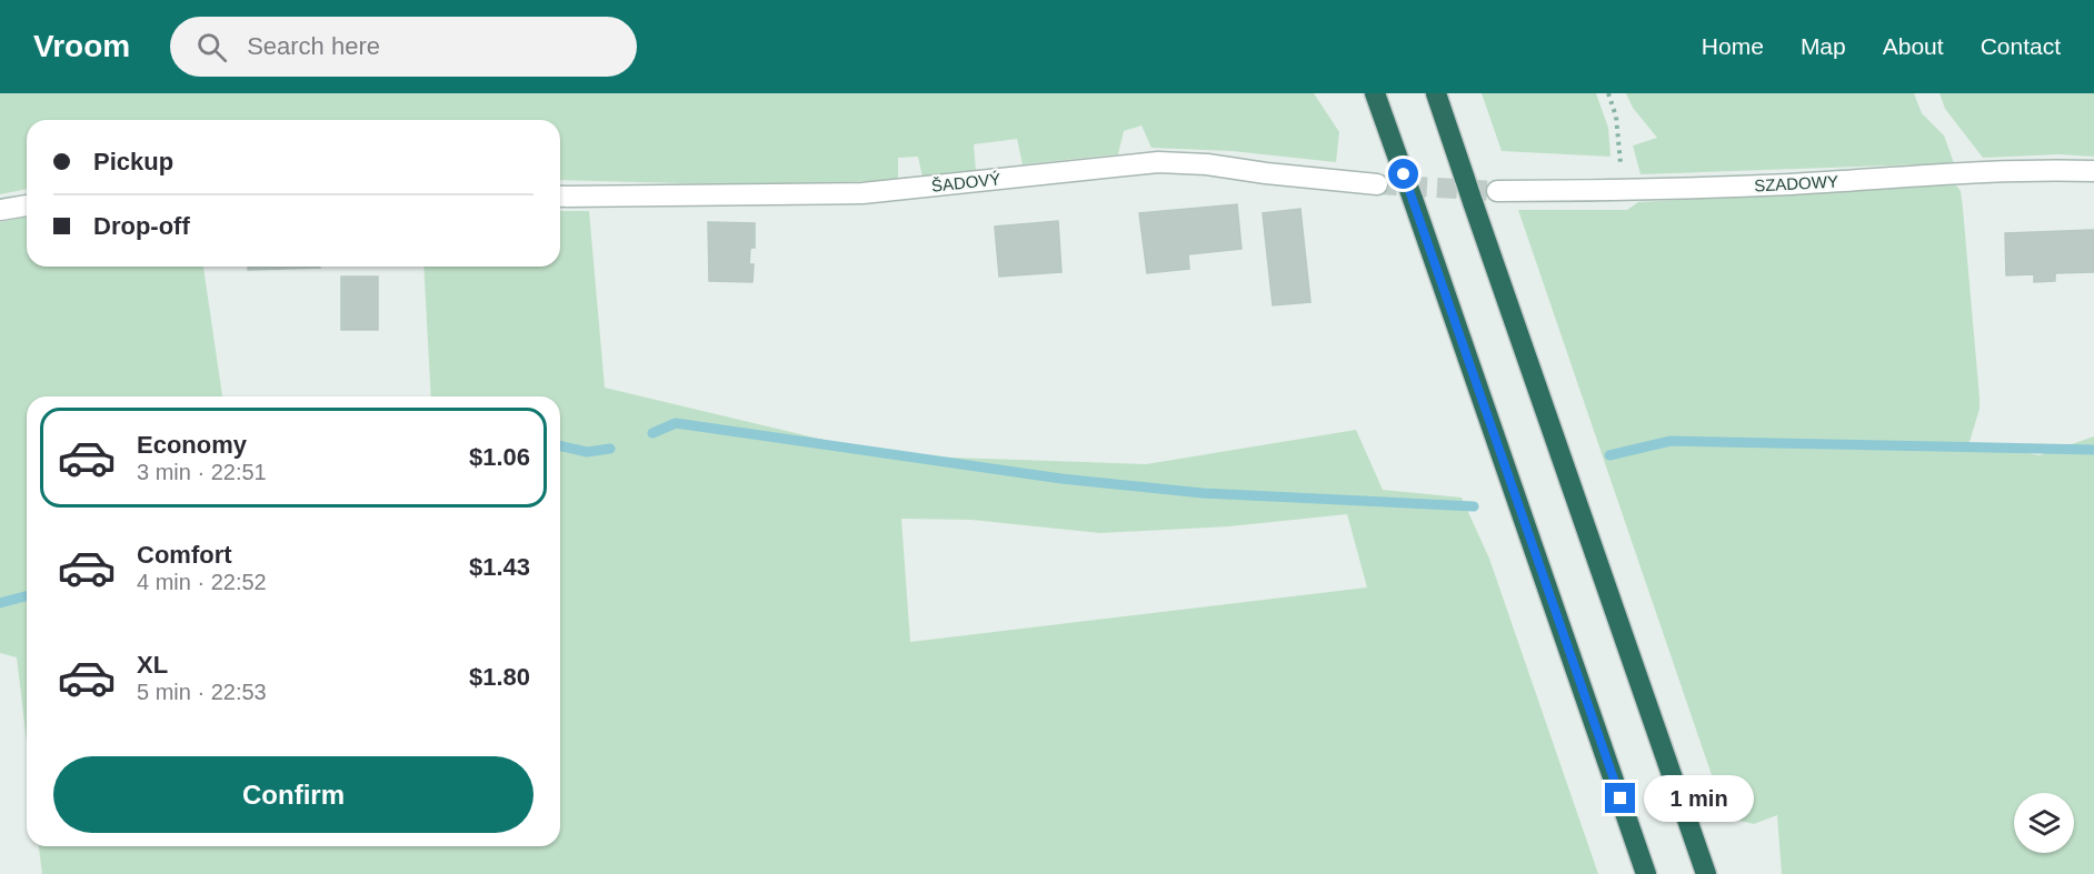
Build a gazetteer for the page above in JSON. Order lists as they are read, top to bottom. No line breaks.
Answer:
{"streets":{"street":["ŠADOVÝ","SZADOWY"]},"page":{"header":"Vroom","search":"Search here","nav":["Home","Map","About","Contact"],"banner":["Pickup","Drop-off"],"list":[{"name":"Economy","note":"3 min · 22:51","value":"$1.06"},{"name":"Comfort","note":"4 min · 22:52","value":"$1.43"},{"name":"XL","note":"5 min · 22:53","value":"$1.80"}],"buttons":"Confirm","bubble":"1 min"}}
